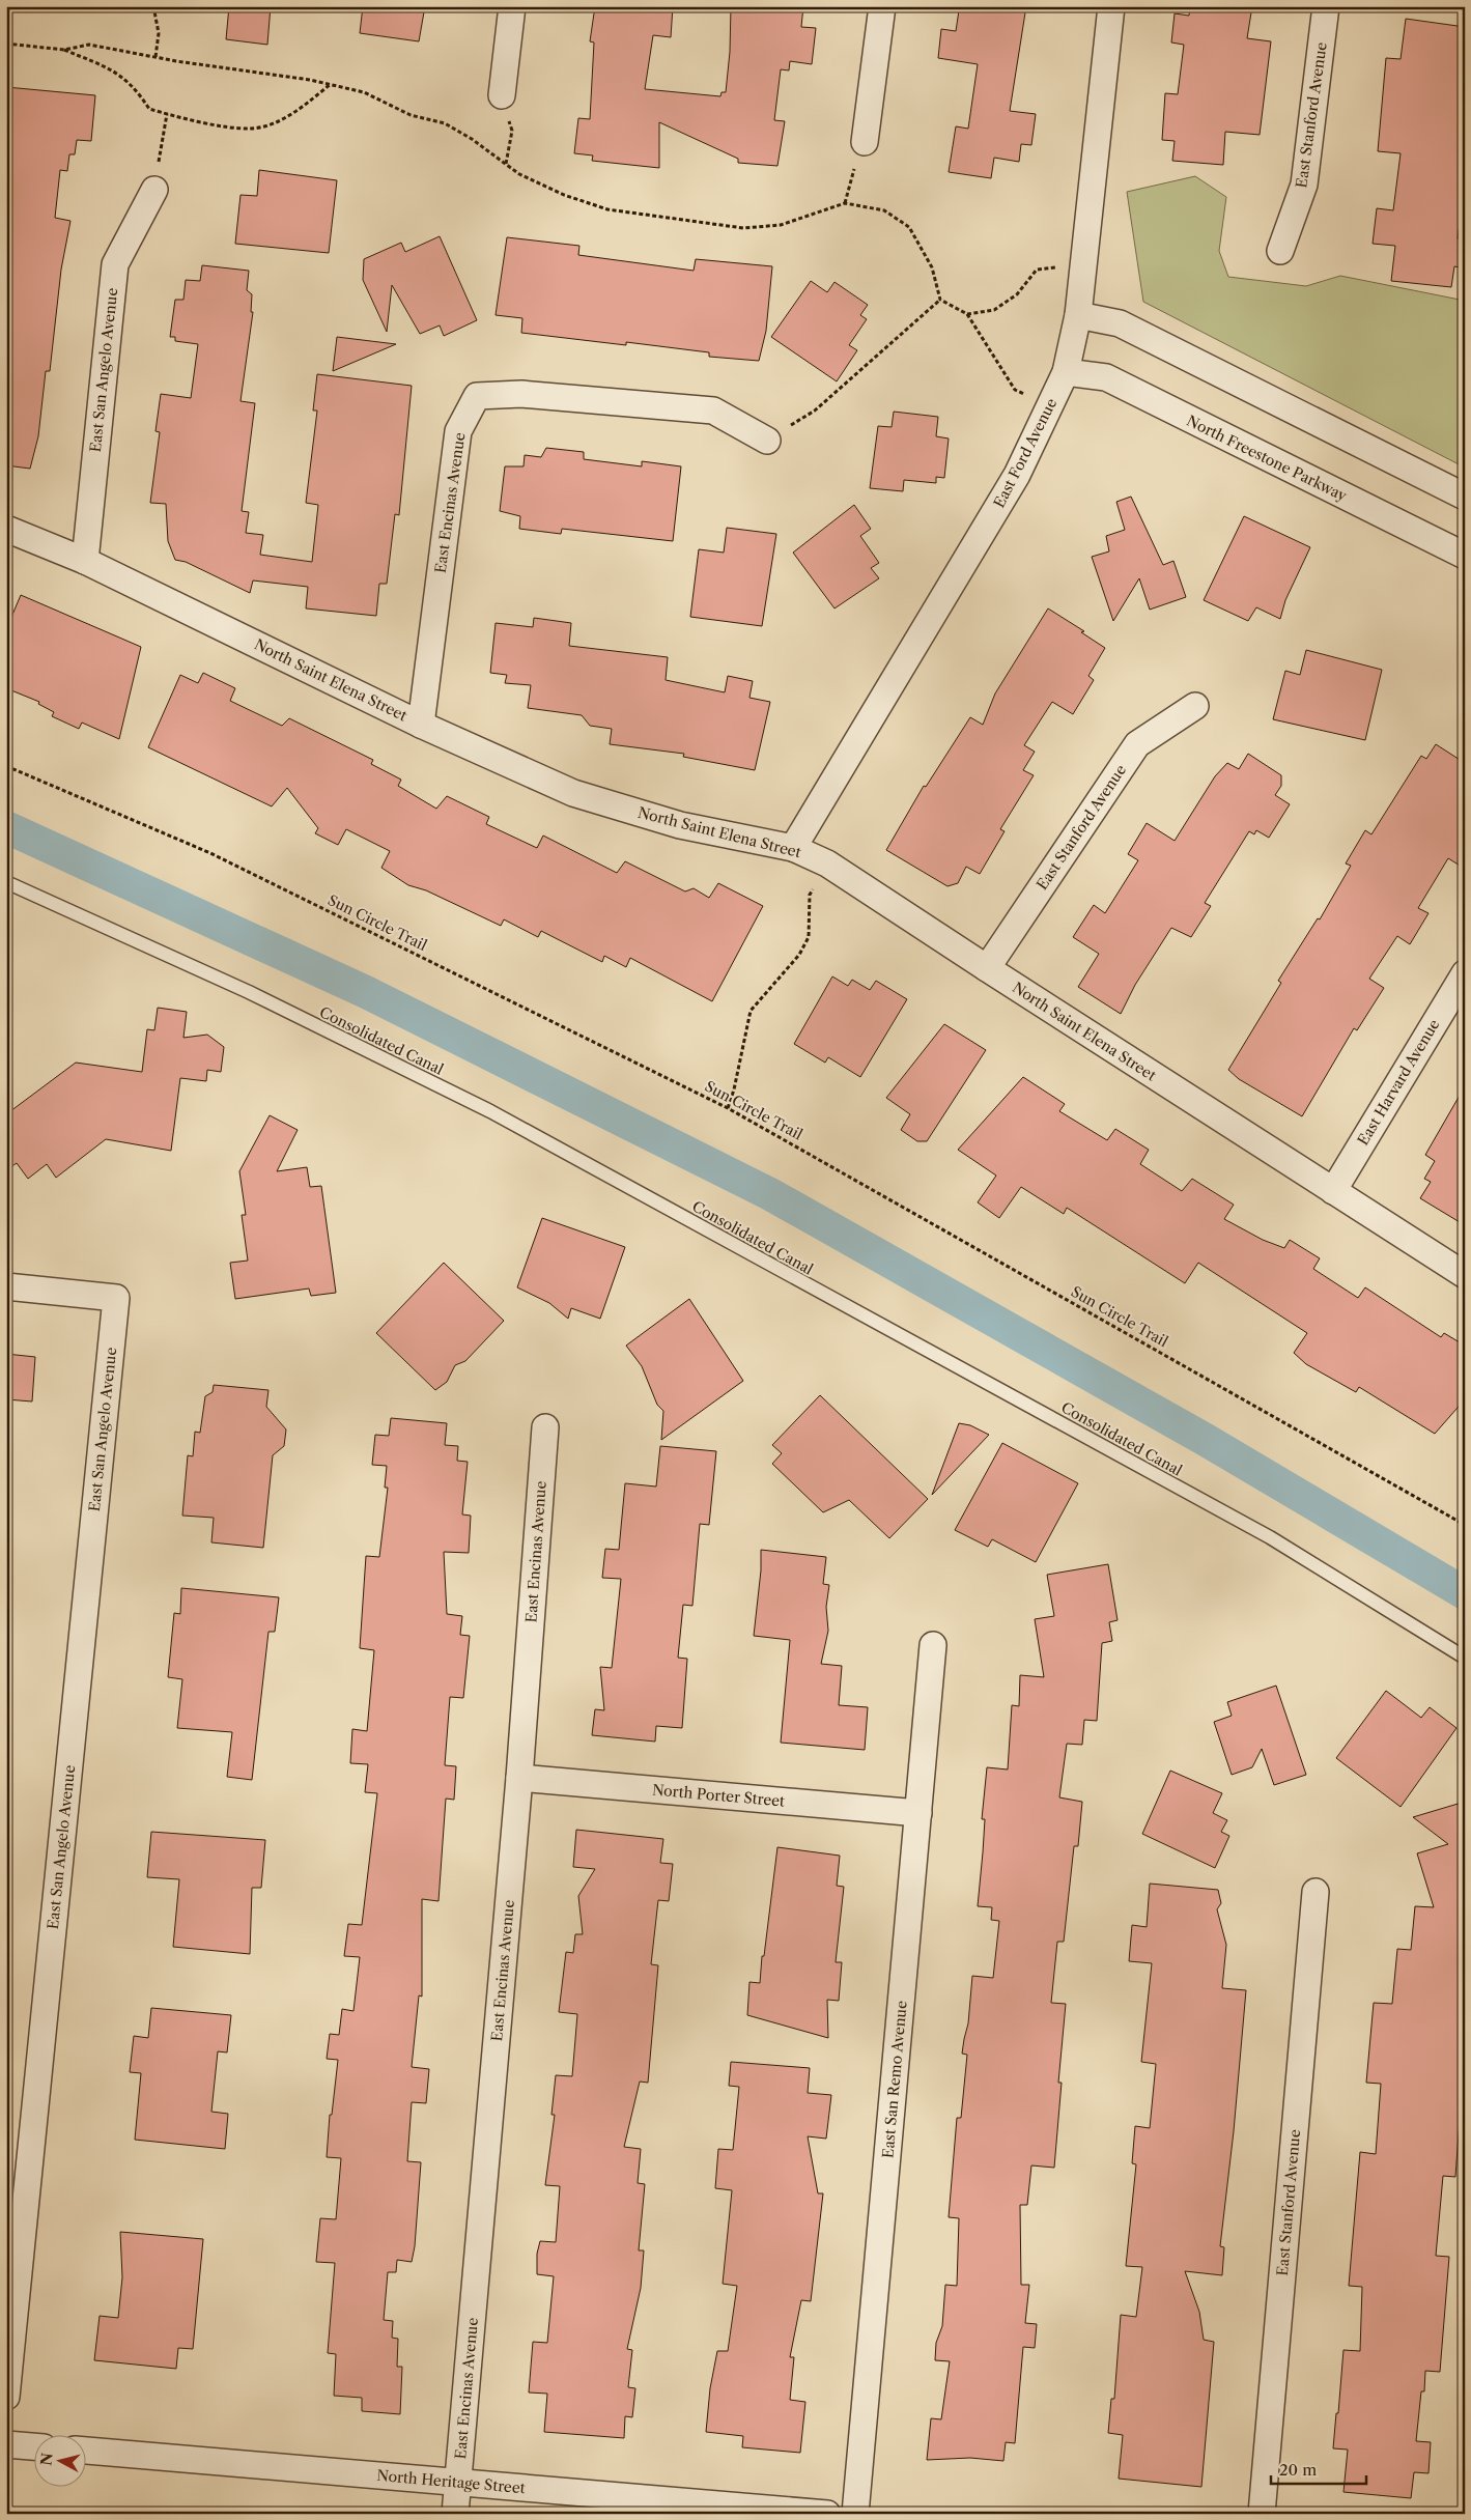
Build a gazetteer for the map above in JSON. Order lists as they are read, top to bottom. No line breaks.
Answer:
{"streets":{"street":["East Stanford Avenue","East San Angelo Avenue","East Ford Avenue","North Freestone Parkway","East Encinas Avenue","North Saint Elena Street","East Harvard Avenue","North Porter Street","East San Remo Avenue","North Heritage Street"],"lane":["Consolidated Canal"],"path":["Sun Circle Trail"]},"crossings":[["East Stanford Avenue","North Saint Elena Street"],["East San Angelo Avenue","North Saint Elena Street"],["East Ford Avenue","North Freestone Parkway"],["East Ford Avenue","North Saint Elena Street"],["East Encinas Avenue","North Saint Elena Street"],["East Encinas Avenue","North Porter Street"],["East Encinas Avenue","North Heritage Street"],["North Saint Elena Street","East Harvard Avenue"],["North Porter Street","East San Remo Avenue"]],"scale_bar":"20 m","north":"left"}
